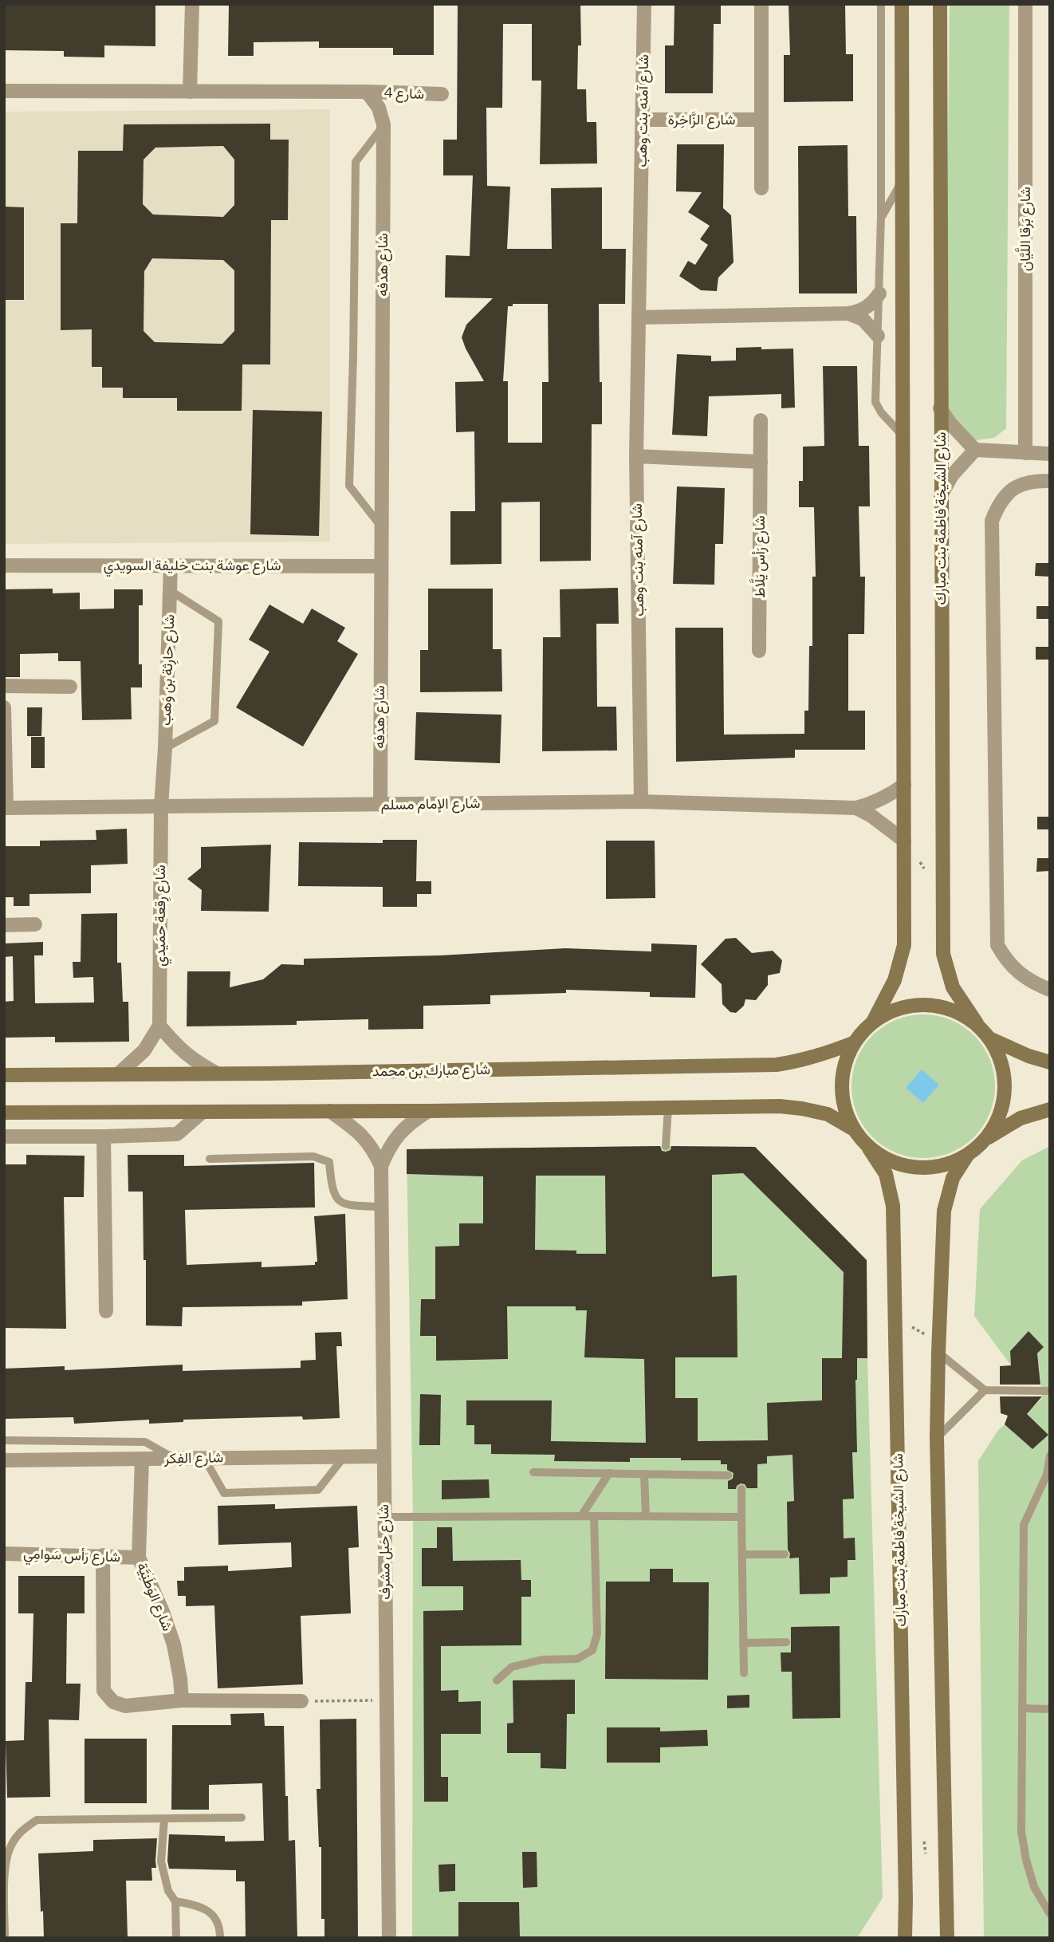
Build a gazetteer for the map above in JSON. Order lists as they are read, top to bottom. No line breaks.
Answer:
{"streets":{"main road":["شارع الشيخة فاطمة بنت مبارك","شارع مبارك بن محمد"],"street":["شارع 4","شارع آمنه بنت وهب","شارع الزَّاخِرة","شارع بَرقا اللَّيَّان","شارع هدفه","شارع رَأس يَلَّاط","شارع عوشة بنت خليفة السويدي","شارع حارِثة بن وَهب","شارع الإمام مسلم","شارع رِقعة حمَيدي","شارع الفِكر","شارع حَبل مشرف","شارع رَأس سَوامِي","شارع الوَطَنِيَّة"]},"crossings":[["شارع 4","شارع هدفه"],["شارع آمنه بنت وهب","شارع الزَّاخِرة"],["شارع آمنه بنت وهب","شارع الإمام مسلم"],["شارع هدفه","شارع عوشة بنت خليفة السويدي"],["شارع هدفه","شارع الإمام مسلم"],["شارع الشيخة فاطمة بنت مبارك","شارع مبارك بن محمد"],["شارع عوشة بنت خليفة السويدي","شارع حارِثة بن وَهب"],["شارع حارِثة بن وَهب","شارع الإمام مسلم"],["شارع حارِثة بن وَهب","شارع رِقعة حمَيدي"],["شارع الإمام مسلم","شارع رِقعة حمَيدي"],["شارع الفِكر","شارع حَبل مشرف"],["شارع الفِكر","شارع الوَطَنِيَّة"],["شارع رَأس سَوامِي","شارع الوَطَنِيَّة"]]}
